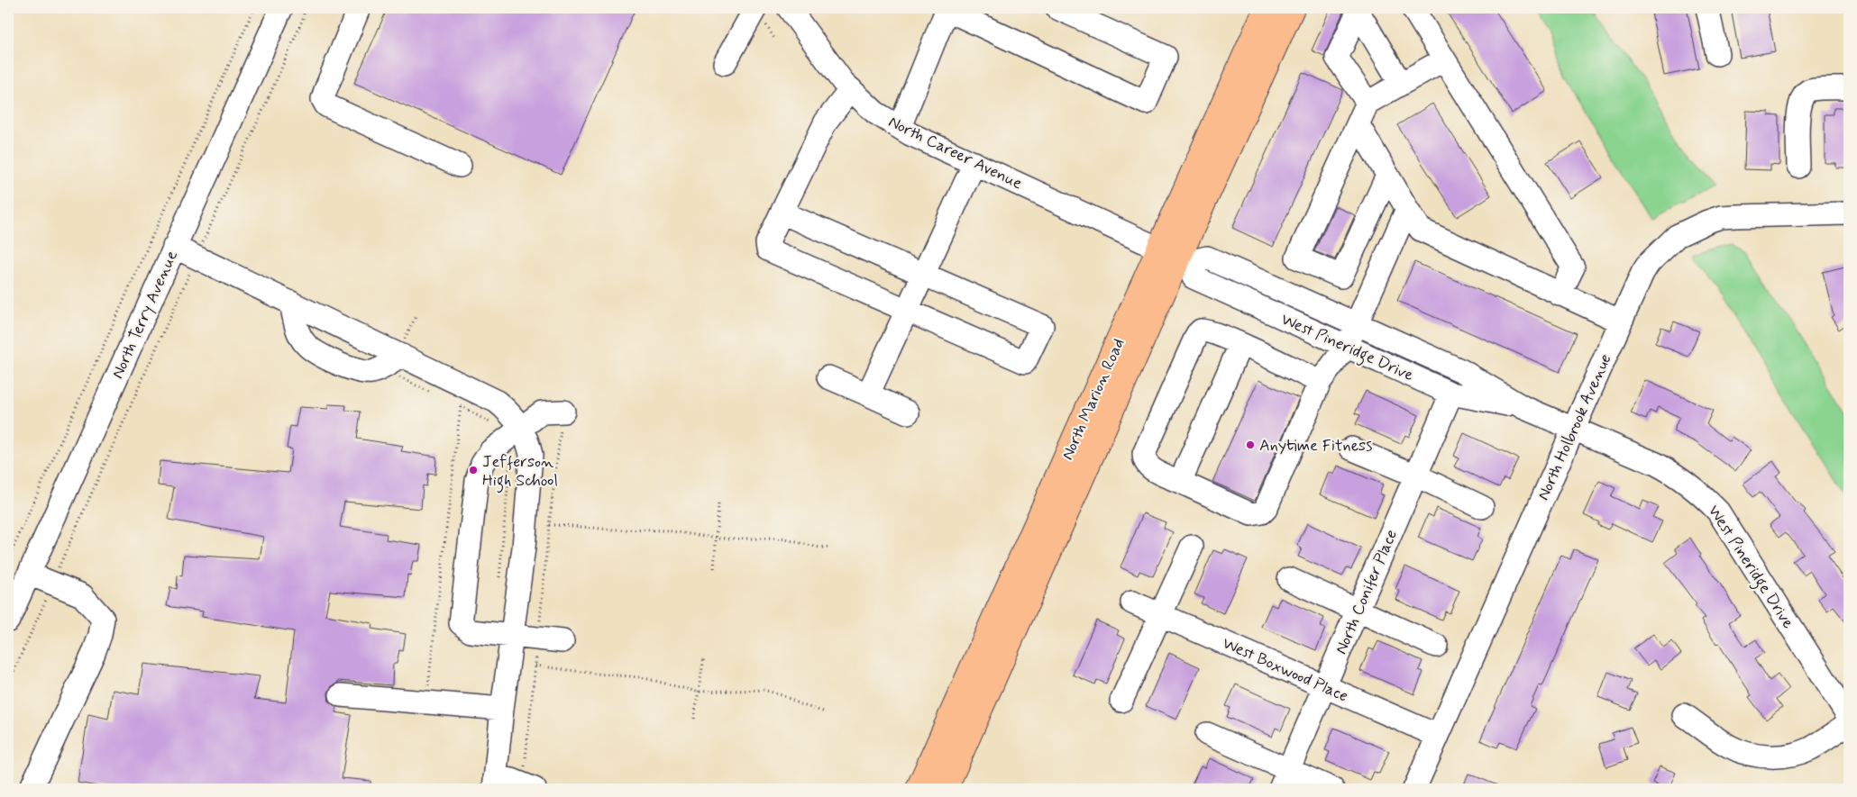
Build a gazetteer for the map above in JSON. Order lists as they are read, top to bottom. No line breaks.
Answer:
{"streets":{"main road":["North Marion Road"],"street":["North Career Avenue","North Terry Avenue","West Pineridge Drive","North Holbrook Avenue","North Conifer Place","West Boxwood Place"]},"crossings":[["North Career Avenue","West Pineridge Drive"],["North Career Avenue","North Marion Road"],["West Pineridge Drive","North Marion Road"],["West Pineridge Drive","North Holbrook Avenue"],["West Pineridge Drive","North Conifer Place"],["North Holbrook Avenue","West Boxwood Place"],["North Conifer Place","West Boxwood Place"]],"places":["Anytime Fitness","Jefferson High School"]}
